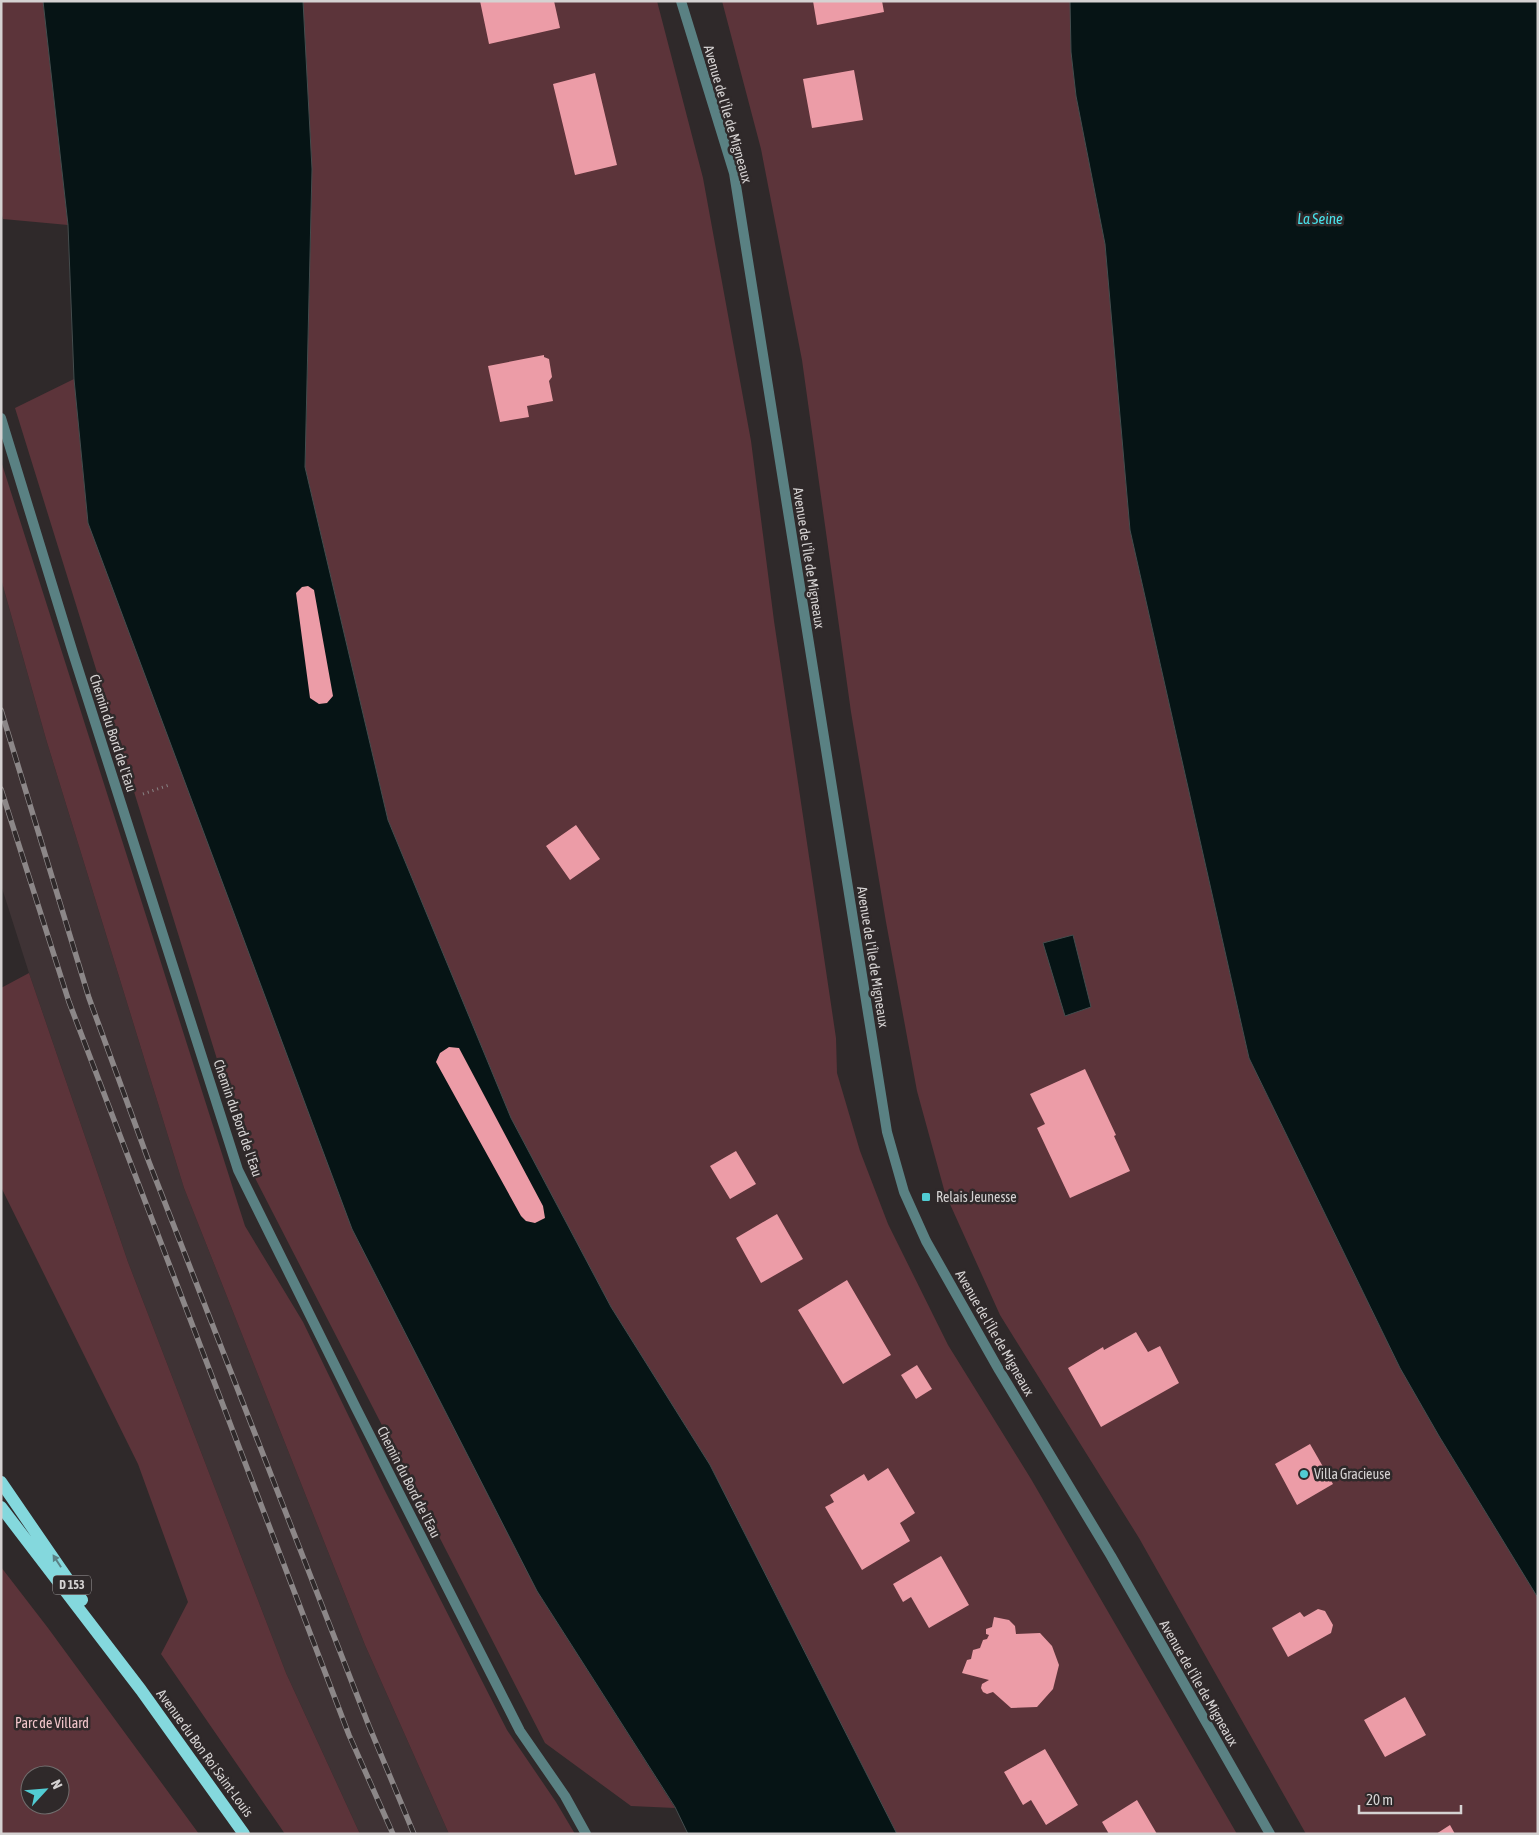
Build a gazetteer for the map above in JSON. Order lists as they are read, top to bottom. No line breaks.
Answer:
{"streets":{"main road":["D 153","Avenue du Bon Roi Saint-Louis"],"street":["Avenue de l'Île de Migneaux","Chemin du Bord de l'Eau"]},"water":["La Seine"],"parks":["Parc de Villard"],"places":{"transit":["Relais Jeunesse"],"other":["Villa Gracieuse"]},"scale_bar":"20 m","north":"top right"}
